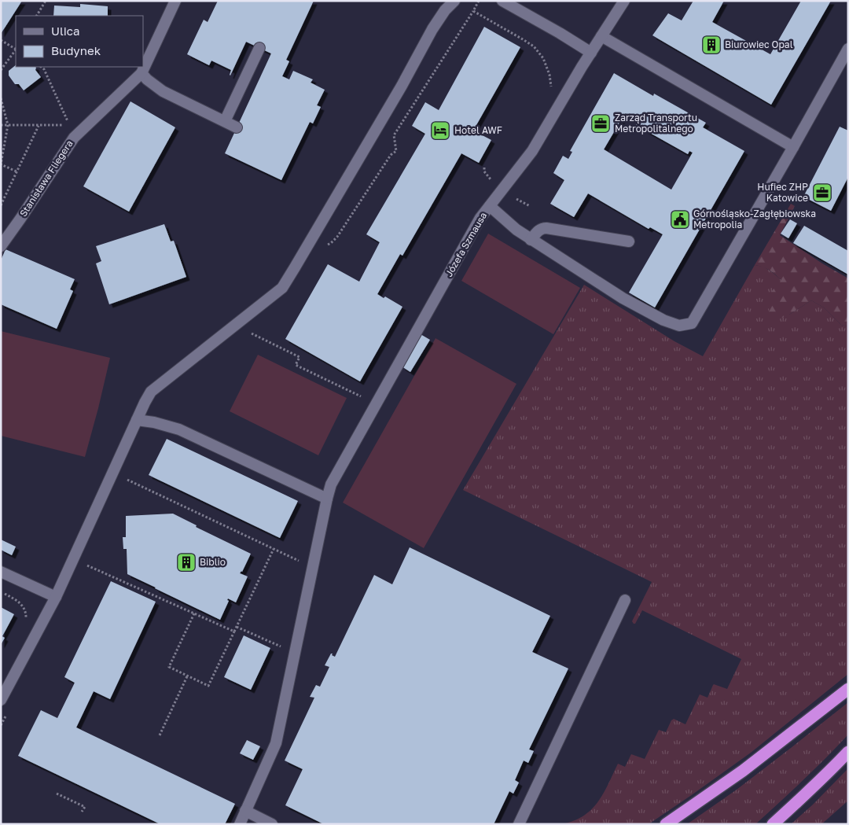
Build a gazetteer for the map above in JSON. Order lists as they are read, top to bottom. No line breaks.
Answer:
{"streets":{"street":["Stanisława Fliegera","Józefa Szmausa"]},"places":{"building":["Biurowiec Opal","Biblio"],"office":["Zarząd Transportu Metropolitalnego","Hufiec ZHP Katowice"],"hotel":["Hotel AWF"],"public building":["Górnośląsko-Zagłębiowska Metropolia"]},"legend":["Ulica","Budynek"]}
